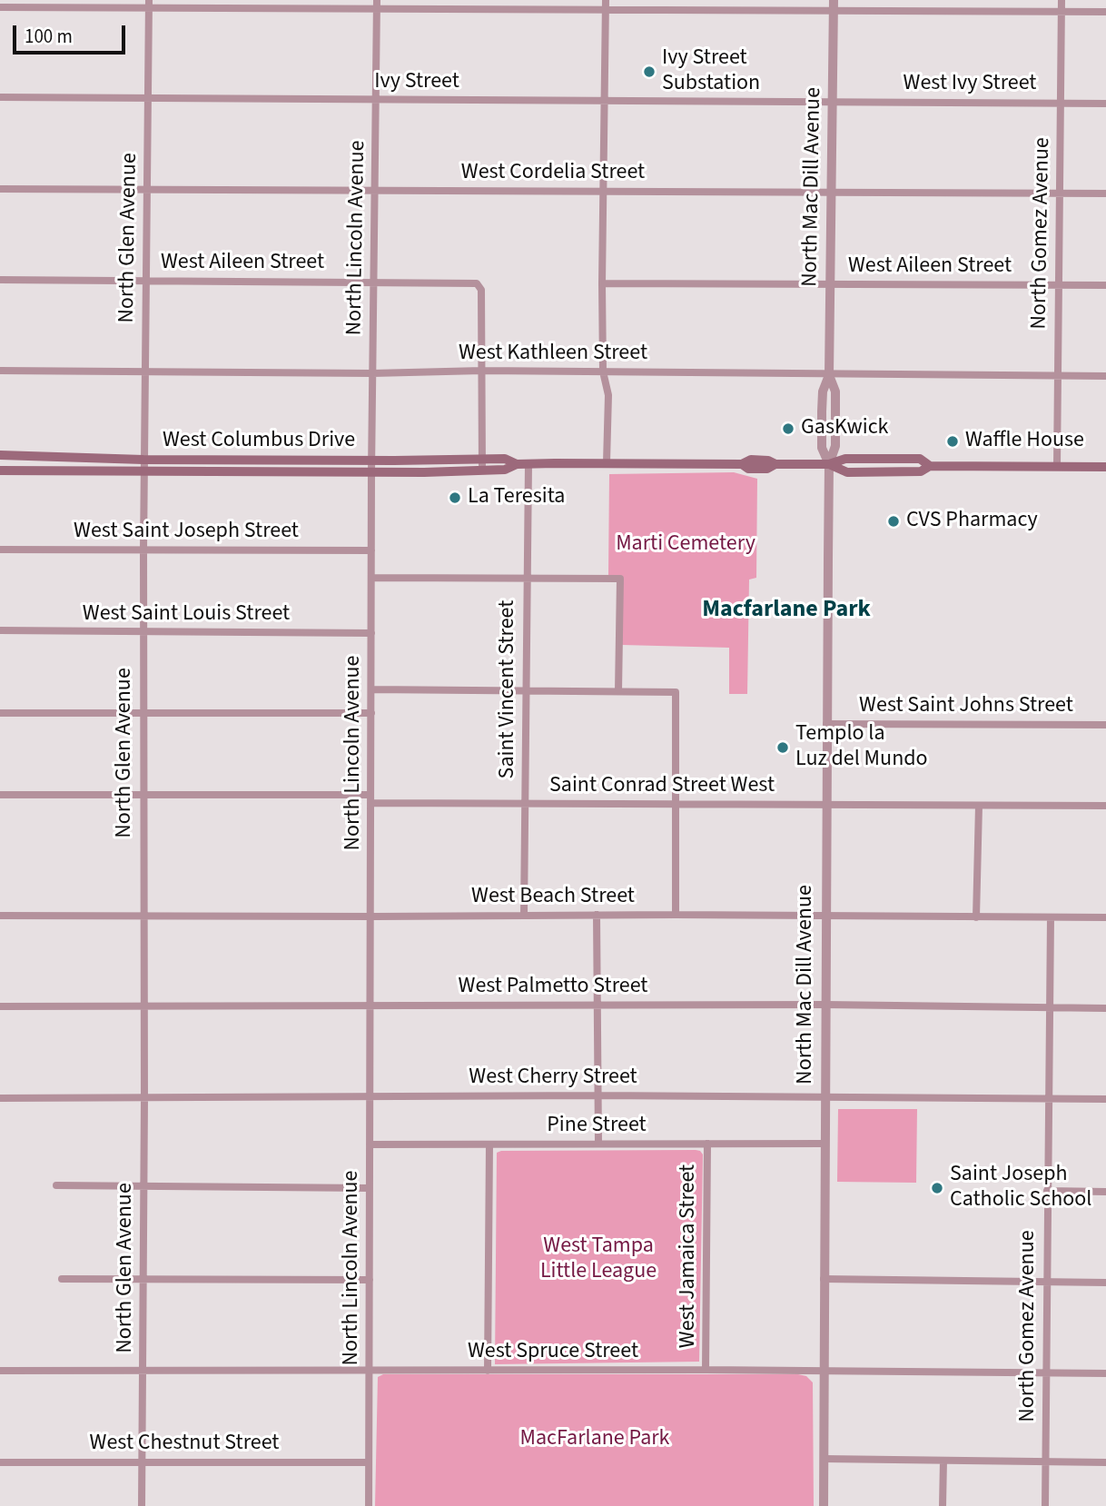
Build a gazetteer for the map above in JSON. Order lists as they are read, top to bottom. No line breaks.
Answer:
{"streets":{"main road":["West Columbus Drive"],"street":["Ivy Street","West Ivy Street","West Cordelia Street","North Mac Dill Avenue","North Gomez Avenue","North Glen Avenue","North Lincoln Avenue","West Aileen Street","West Kathleen Street","West Saint Joseph Street","West Saint Louis Street","Saint Vincent Street","West Saint Johns Street","Saint Conrad Street West","West Beach Street","West Palmetto Street","West Cherry Street","Pine Street","West Jamaica Street","West Spruce Street","West Chestnut Street"]},"crossings":[["Ivy Street","West Ivy Street"],["Ivy Street","North Mac Dill Avenue"],["Ivy Street","North Glen Avenue"],["Ivy Street","North Lincoln Avenue"],["West Ivy Street","North Mac Dill Avenue"],["West Ivy Street","North Gomez Avenue"],["West Cordelia Street","North Mac Dill Avenue"],["West Cordelia Street","North Gomez Avenue"],["West Cordelia Street","North Glen Avenue"],["West Cordelia Street","North Lincoln Avenue"],["North Mac Dill Avenue","West Aileen Street"],["North Mac Dill Avenue","West Kathleen Street"],["North Mac Dill Avenue","West Columbus Drive"],["North Mac Dill Avenue","West Saint Johns Street"],["North Mac Dill Avenue","Saint Conrad Street West"],["North Mac Dill Avenue","West Beach Street"],["North Mac Dill Avenue","West Palmetto Street"],["North Mac Dill Avenue","West Cherry Street"],["North Mac Dill Avenue","Pine Street"],["North Mac Dill Avenue","West Spruce Street"],["North Gomez Avenue","West Aileen Street"],["North Gomez Avenue","West Kathleen Street"],["North Gomez Avenue","West Columbus Drive"],["North Gomez Avenue","West Beach Street"],["North Gomez Avenue","West Palmetto Street"],["North Gomez Avenue","West Cherry Street"],["North Gomez Avenue","West Spruce Street"],["North Glen Avenue","West Aileen Street"],["North Glen Avenue","West Kathleen Street"],["North Glen Avenue","West Columbus Drive"],["North Glen Avenue","West Saint Joseph Street"],["North Glen Avenue","West Saint Louis Street"],["North Glen Avenue","Saint Conrad Street West"],["North Glen Avenue","West Beach Street"],["North Glen Avenue","West Palmetto Street"],["North Glen Avenue","West Cherry Street"],["North Glen Avenue","West Spruce Street"],["North Glen Avenue","West Chestnut Street"],["North Lincoln Avenue","West Aileen Street"],["North Lincoln Avenue","West Kathleen Street"],["North Lincoln Avenue","West Columbus Drive"],["North Lincoln Avenue","West Saint Joseph Street"],["North Lincoln Avenue","West Saint Louis Street"],["North Lincoln Avenue","Saint Conrad Street West"],["North Lincoln Avenue","West Beach Street"],["North Lincoln Avenue","West Palmetto Street"],["North Lincoln Avenue","West Cherry Street"],["North Lincoln Avenue","Pine Street"],["North Lincoln Avenue","West Spruce Street"],["North Lincoln Avenue","West Chestnut Street"],["West Aileen Street","West Kathleen Street"],["West Columbus Drive","Saint Vincent Street"],["Saint Vincent Street","Saint Conrad Street West"],["Saint Vincent Street","West Beach Street"],["Pine Street","West Jamaica Street"],["West Jamaica Street","West Spruce Street"]],"districts":["Macfarlane Park"],"parks":["Marti Cemetery","West Tampa Little League","MacFarlane Park"],"places":["Ivy Street Substation","GasKwick","Waffle House","La Teresita","CVS Pharmacy","Templo la Luz del Mundo","Saint Joseph Catholic School"],"scale_bar":"100 m"}
